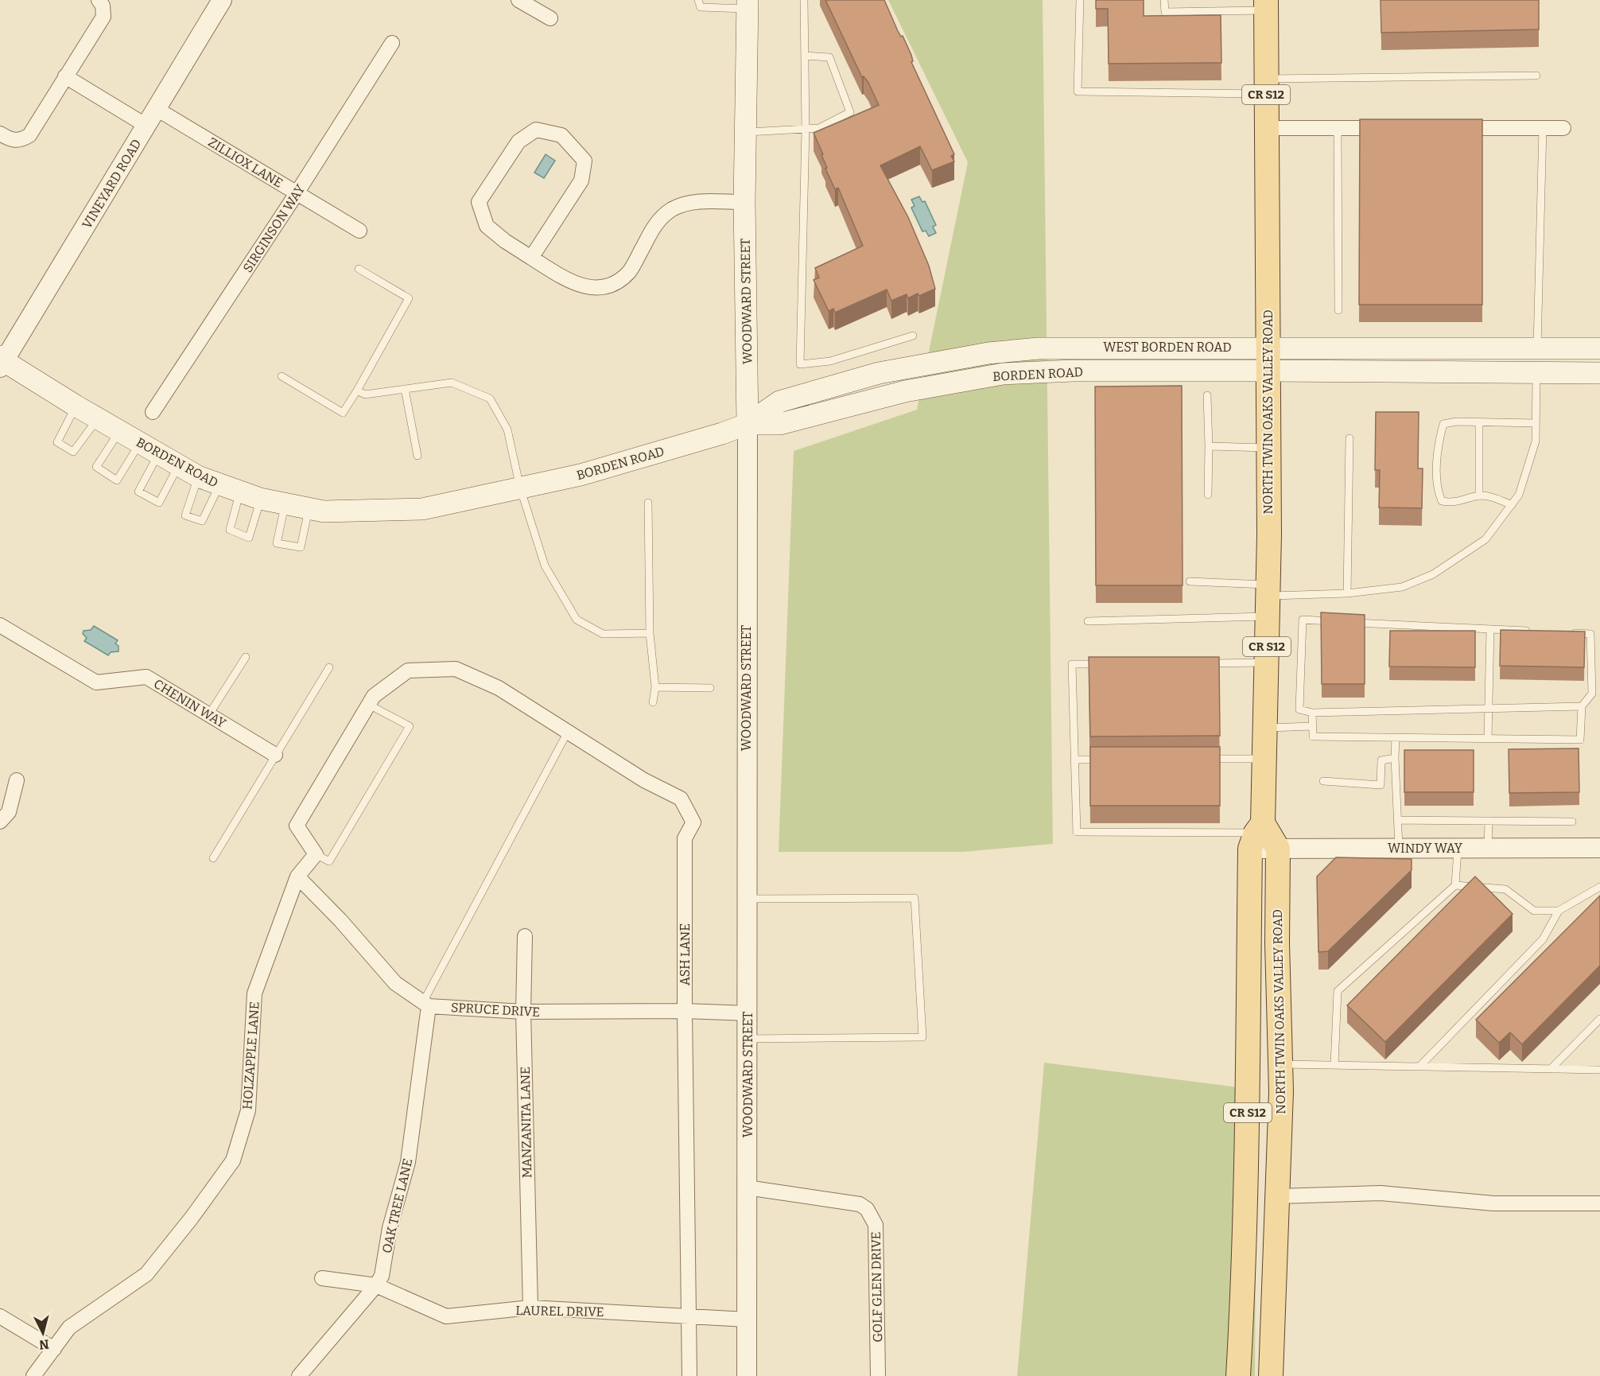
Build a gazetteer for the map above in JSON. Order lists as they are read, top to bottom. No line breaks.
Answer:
{"streets":{"main road":["CR S12","WOODWARD STREET","WEST BORDEN ROAD","BORDEN ROAD","NORTH TWIN OAKS VALLEY ROAD"],"street":["ZILLIOX LANE","VINEYARD ROAD","SIRGINSON WAY","CHENIN WAY","WINDY WAY","ASH LANE","SPRUCE DRIVE","HOLZAPPLE LANE","MANZANITA LANE","OAK TREE LANE","GOLF GLEN DRIVE","LAUREL DRIVE"]},"crossings":[["ZILLIOX LANE","VINEYARD ROAD"],["ZILLIOX LANE","SIRGINSON WAY"],["VINEYARD ROAD","BORDEN ROAD"],["WOODWARD STREET","WEST BORDEN ROAD"],["WOODWARD STREET","BORDEN ROAD"],["WOODWARD STREET","SPRUCE DRIVE"],["WOODWARD STREET","GOLF GLEN DRIVE"],["WOODWARD STREET","LAUREL DRIVE"],["WEST BORDEN ROAD","BORDEN ROAD"],["WEST BORDEN ROAD","NORTH TWIN OAKS VALLEY ROAD"],["BORDEN ROAD","NORTH TWIN OAKS VALLEY ROAD"],["NORTH TWIN OAKS VALLEY ROAD","WINDY WAY"],["ASH LANE","SPRUCE DRIVE"],["ASH LANE","LAUREL DRIVE"],["SPRUCE DRIVE","MANZANITA LANE"],["SPRUCE DRIVE","OAK TREE LANE"],["MANZANITA LANE","LAUREL DRIVE"],["OAK TREE LANE","LAUREL DRIVE"]],"north":"bottom"}
